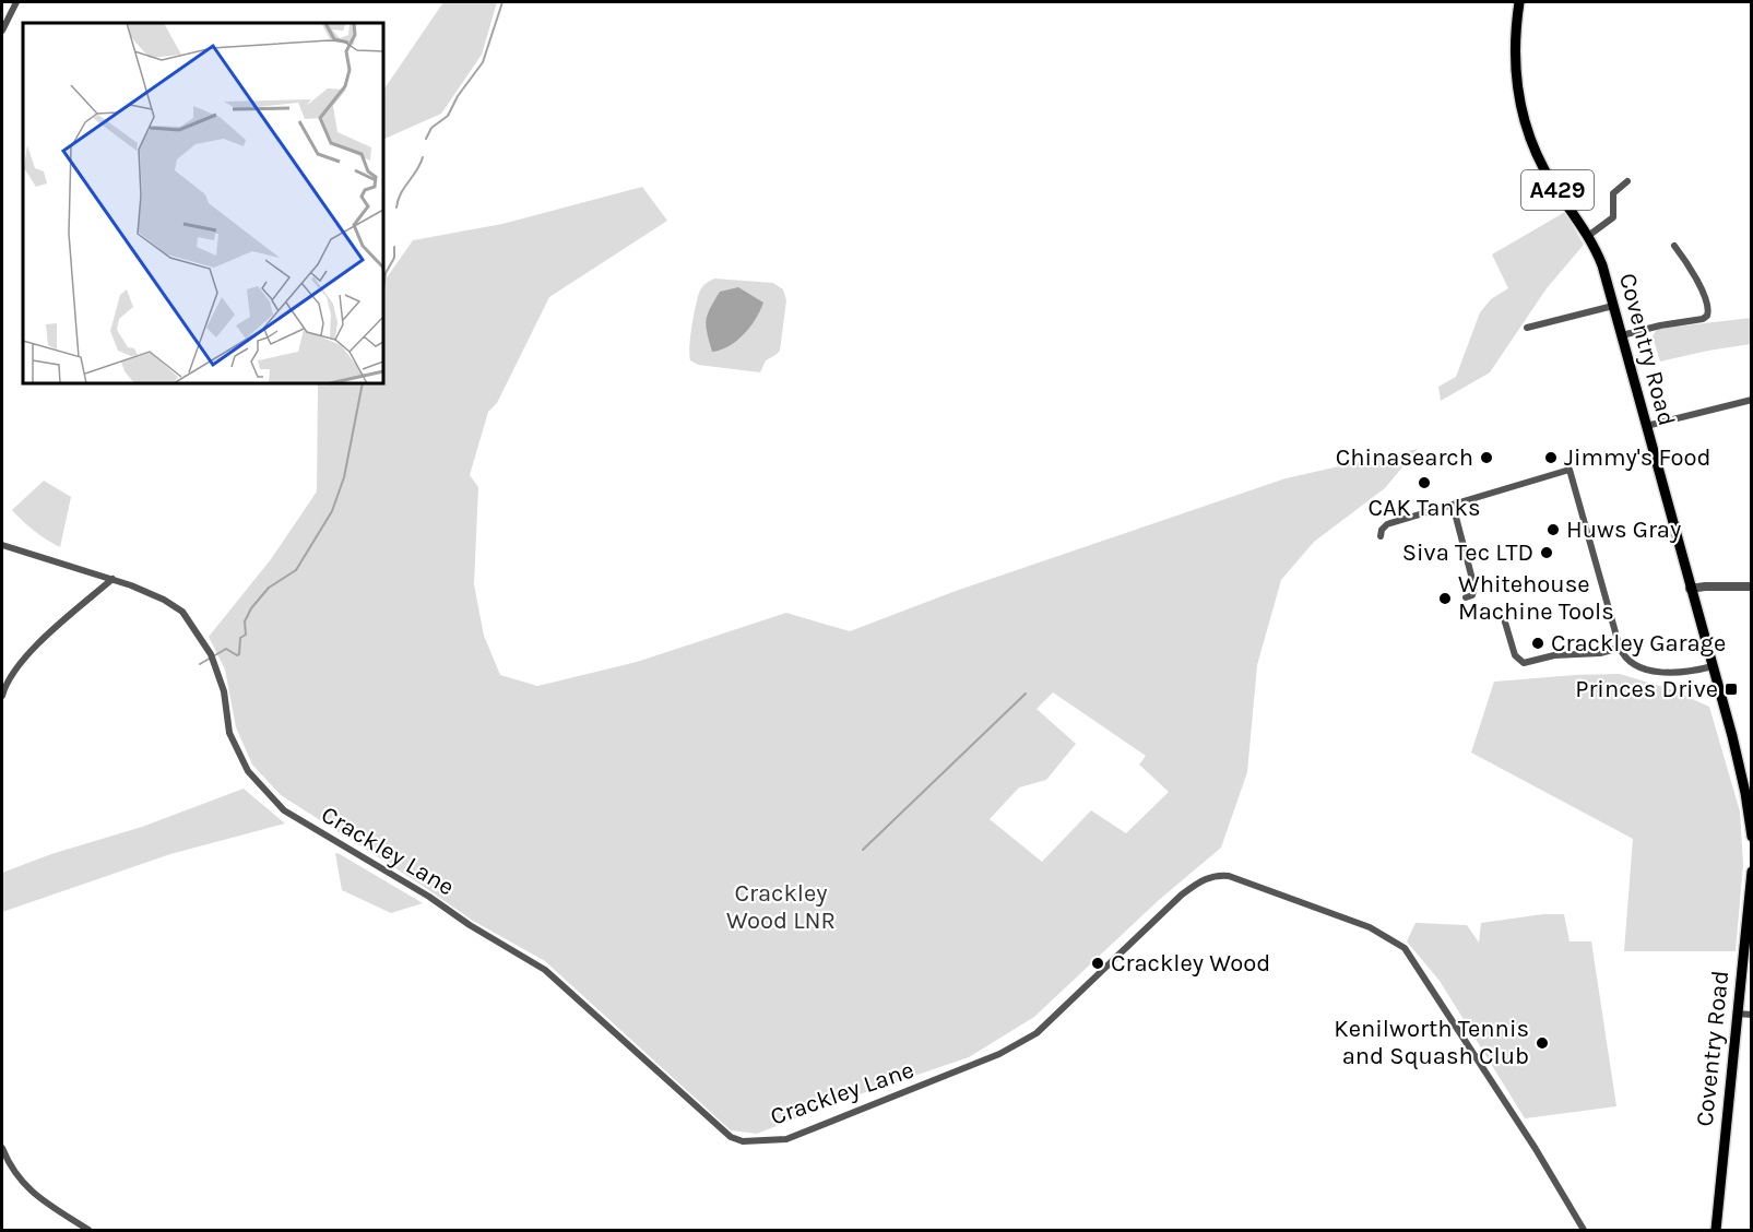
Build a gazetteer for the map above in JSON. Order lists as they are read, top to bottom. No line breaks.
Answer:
{"streets":{"main road":["A429","Coventry Road"],"street":["Crackley Lane"]},"parks":["Crackley Wood LNR"],"places":{"other":["Chinasearch","Jimmy's Food","CAK Tanks","Huws Gray","Siva Tec LTD","Whitehouse Machine Tools","Crackley Garage","Crackley Wood","Kenilworth Tennis and Squash Club"],"transit":["Princes Drive"]}}
